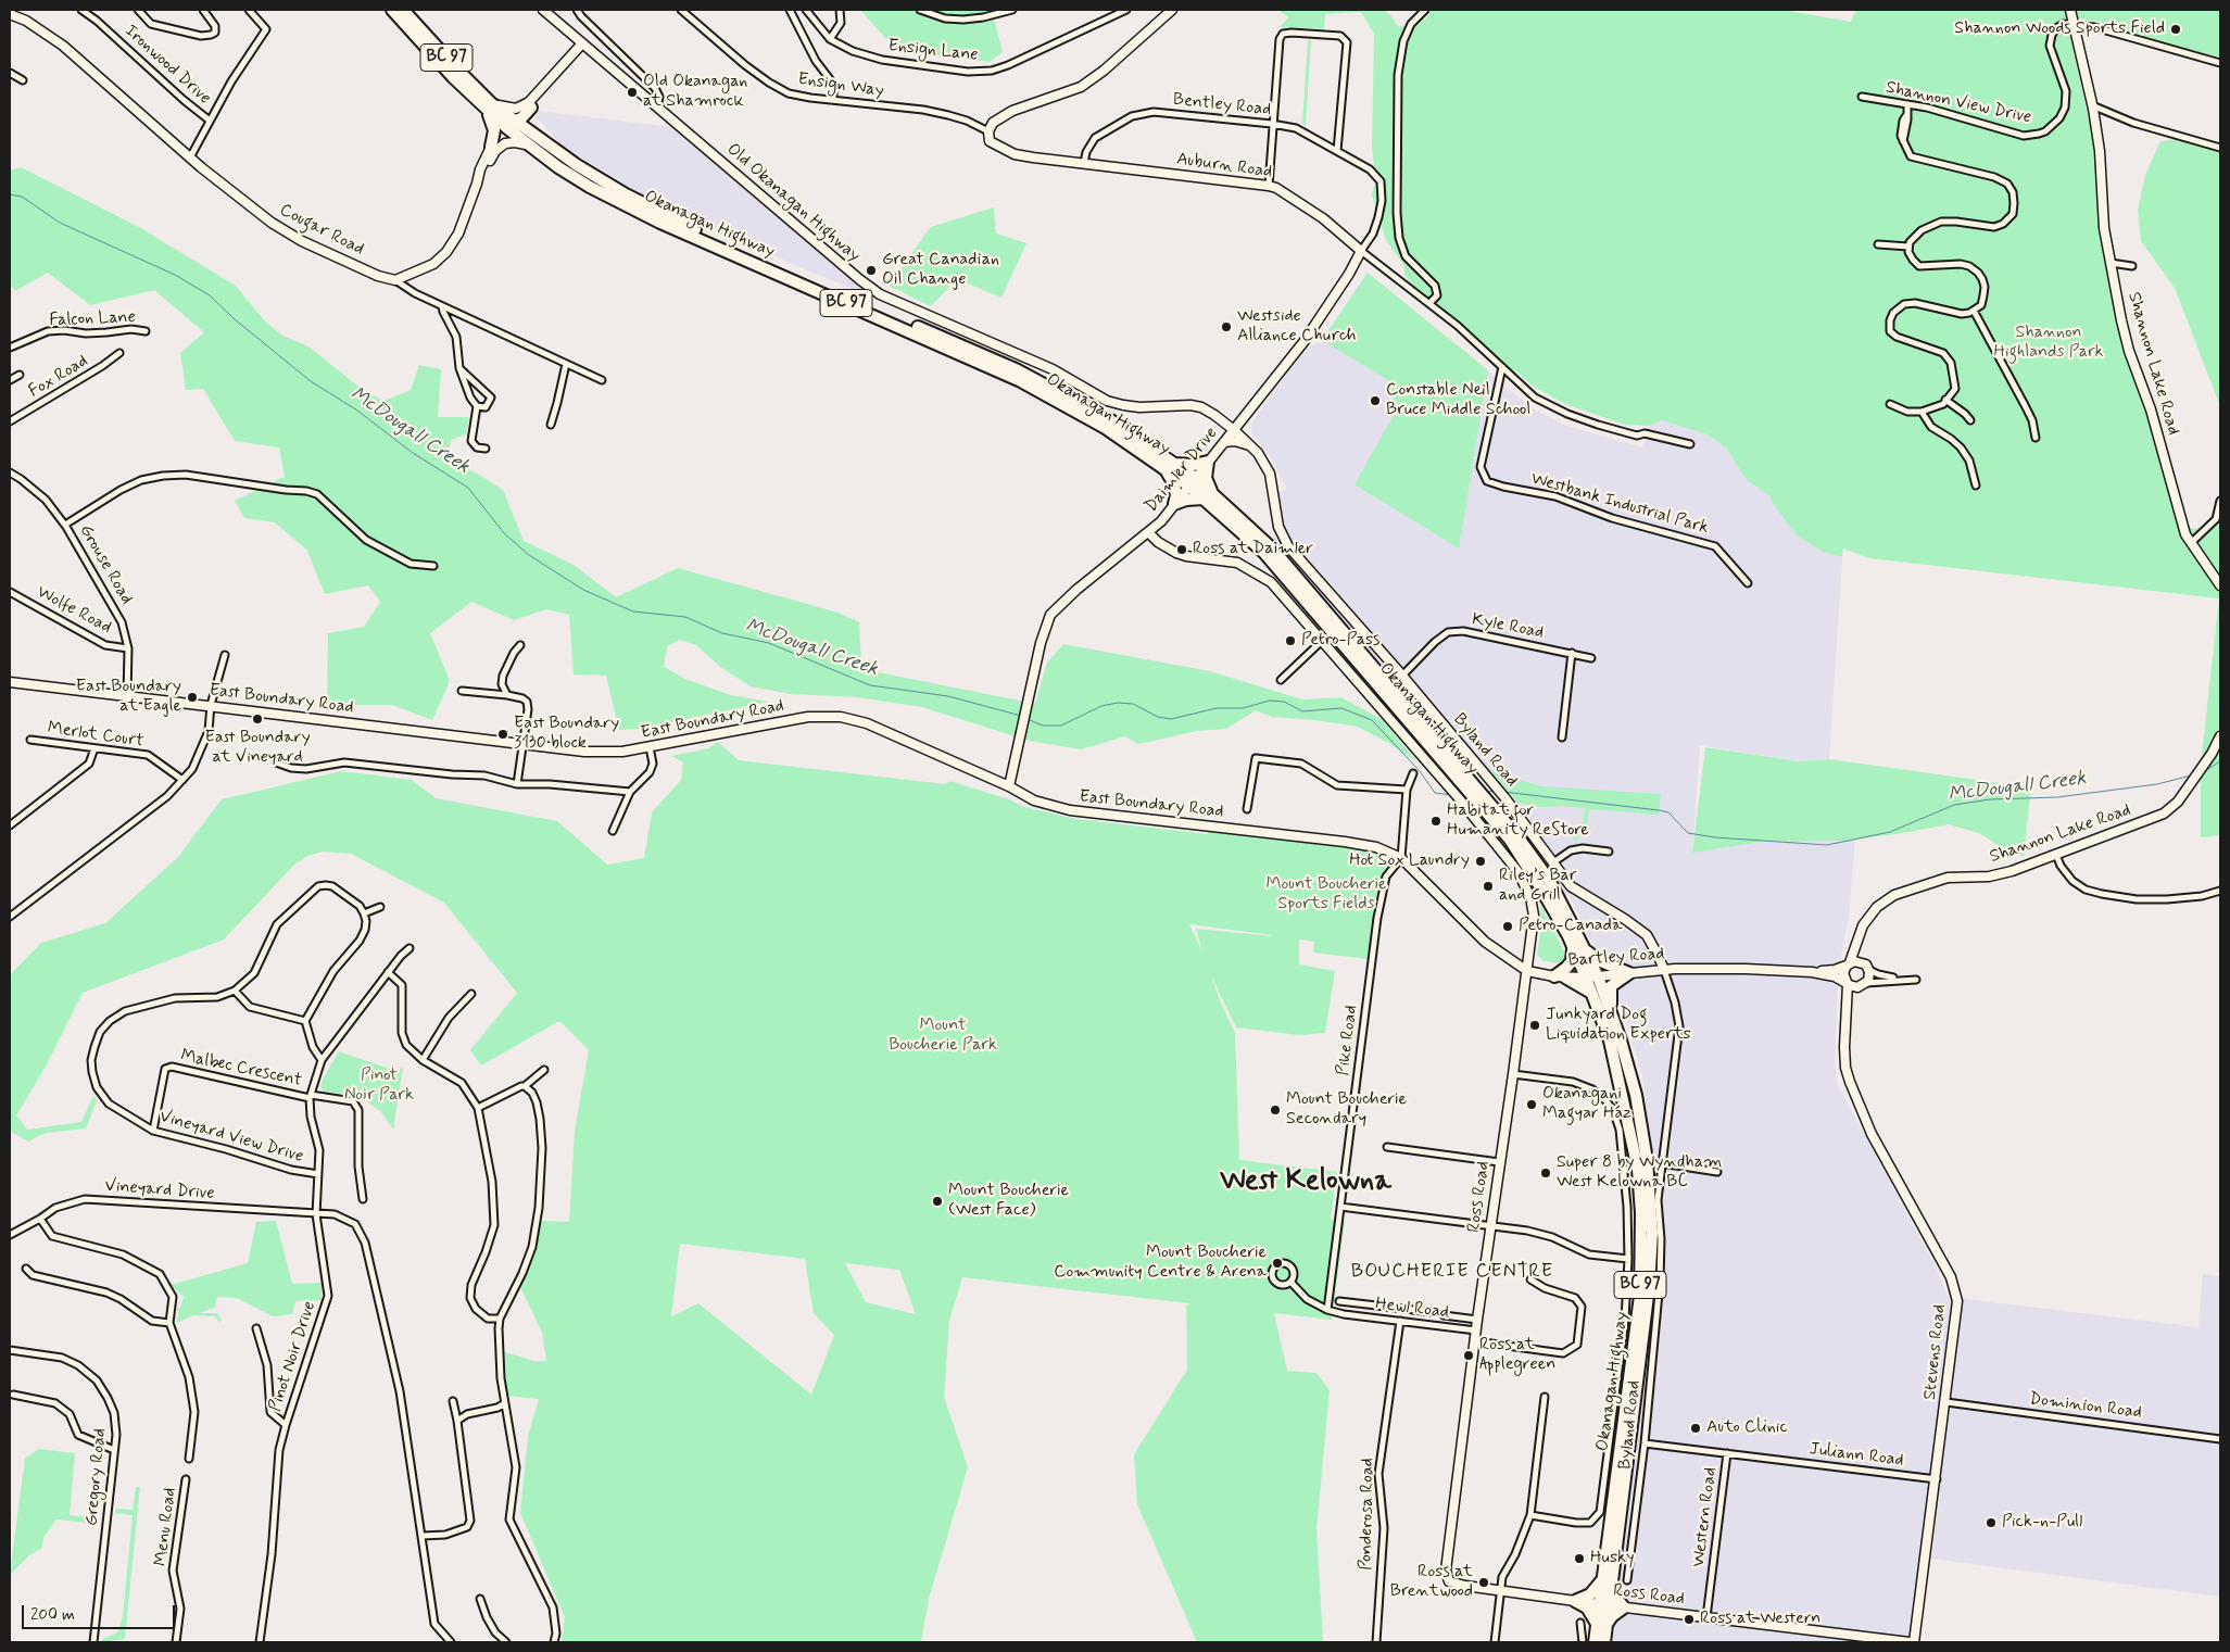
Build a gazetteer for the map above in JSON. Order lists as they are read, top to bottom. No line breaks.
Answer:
{"streets":{"highway":["BC 97","Okanagan Highway"],"street":["Ensign Lane","Ironwood Drive","Ensign Way","Shannon View Drive","Bentley Road","Auburn Road","Old Okanagan Highway","Cougar Road","Falcon Lane","Shannon Lake Road","Fox Road","Daimler Drive","Westbank Industrial Park","Grouse Road","Wolfe Road","Kyle Road","East Boundary Road","Merlot Court","Byland Road","Bartley Road","Pike Road","Malbec Crescent","Vineyard View Drive","Vineyard Drive","Ross Road","Hewl Road","Stevens Road","Pinot Noir Drive","Dominion Road","Juliann Road","Gregory Road","Ponderosa Road","Western Road","Menu Road"]},"crossings":[["Ensign Way","Auburn Road"],["Shannon View Drive","Shannon Lake Road"],["Bentley Road","Auburn Road"],["Bentley Road","Daimler Drive"],["Auburn Road","Daimler Drive"],["Auburn Road","Westbank Industrial Park"],["Old Okanagan Highway","Daimler Drive"],["Old Okanagan Highway","Byland Road"],["Okanagan Highway","Daimler Drive"],["Okanagan Highway","Bartley Road"],["Okanagan Highway","Ross Road"],["Shannon Lake Road","Bartley Road"],["Shannon Lake Road","Stevens Road"],["Daimler Drive","East Boundary Road"],["Daimler Drive","Byland Road"],["Daimler Drive","Ross Road"],["Grouse Road","Wolfe Road"],["Grouse Road","East Boundary Road"],["Kyle Road","Byland Road"],["East Boundary Road","Bartley Road"],["East Boundary Road","Pike Road"],["Byland Road","Bartley Road"],["Byland Road","Juliann Road"],["Bartley Road","Pike Road"],["Bartley Road","Ross Road"],["Bartley Road","Stevens Road"],["Pike Road","Hewl Road"],["Malbec Crescent","Vineyard View Drive"],["Malbec Crescent","Pinot Noir Drive"],["Vineyard View Drive","Pinot Noir Drive"],["Vineyard Drive","Pinot Noir Drive"],["Ross Road","Hewl Road"],["Ross Road","Western Road"],["Hewl Road","Ponderosa Road"],["Stevens Road","Dominion Road"],["Stevens Road","Juliann Road"],["Juliann Road","Western Road"]],"districts":["West Kelowna","BOUCHERIE CENTRE"],"water":["McDougall Creek"],"parks":["Shannon Highlands Park","Mount Boucherie Sports Fields","Mount Boucherie Park","Pinot Noir Park"],"places":["Shannon Woods Sports Field","Old Okanagan at Shamrock","Great Canadian Oil Change","Westside Alliance Church","Constable Neil Bruce Middle School","Ross at Daimler","Petro-Pass","East Boundary at Eagle","East Boundary at Vineyard","East Boundary 3130 block","Habitat for Humanity ReStore","Hot Sox Laundry","Riley’s Bar and Grill","Petro-Canada","Junkyard Dog Liquidation Experts","Okanagani Magyar Ház","Mount Boucherie Secondary","Super 8 by Wyndham West Kelowna BC","Mount Boucherie (West Face)","Mount Boucherie Community Centre & Arena","Ross at Applegreen","Auto Clinic","Pick-n-Pull","Husky","Ross at Brentwood","Ross at Western"],"scale_bar":"200 m"}
